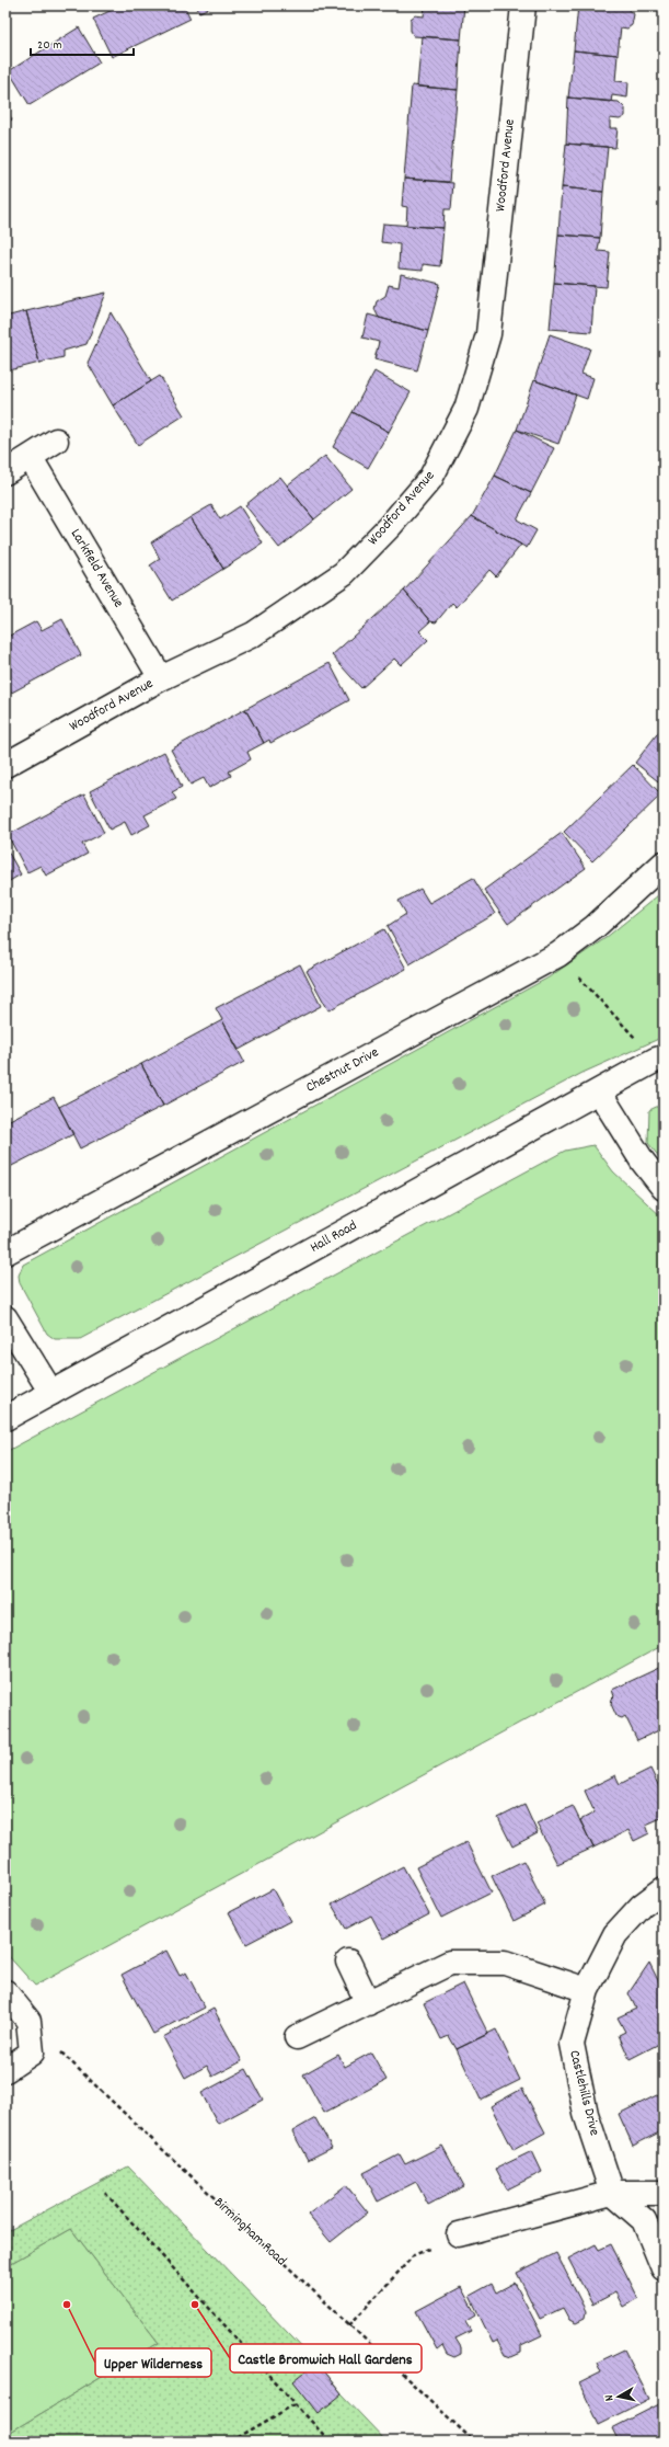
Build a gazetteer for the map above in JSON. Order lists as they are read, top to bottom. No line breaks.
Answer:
{"streets":{"street":["Woodford Avenue","Larkfield Avenue","Chestnut Drive","Hall Road","Castlehills Drive"],"path":["Birmingham Road"]},"crossings":[["Woodford Avenue","Larkfield Avenue"]],"places":["Upper Wilderness","Castle Bromwich Hall Gardens"],"scale_bar":"20 m","north":"left"}
